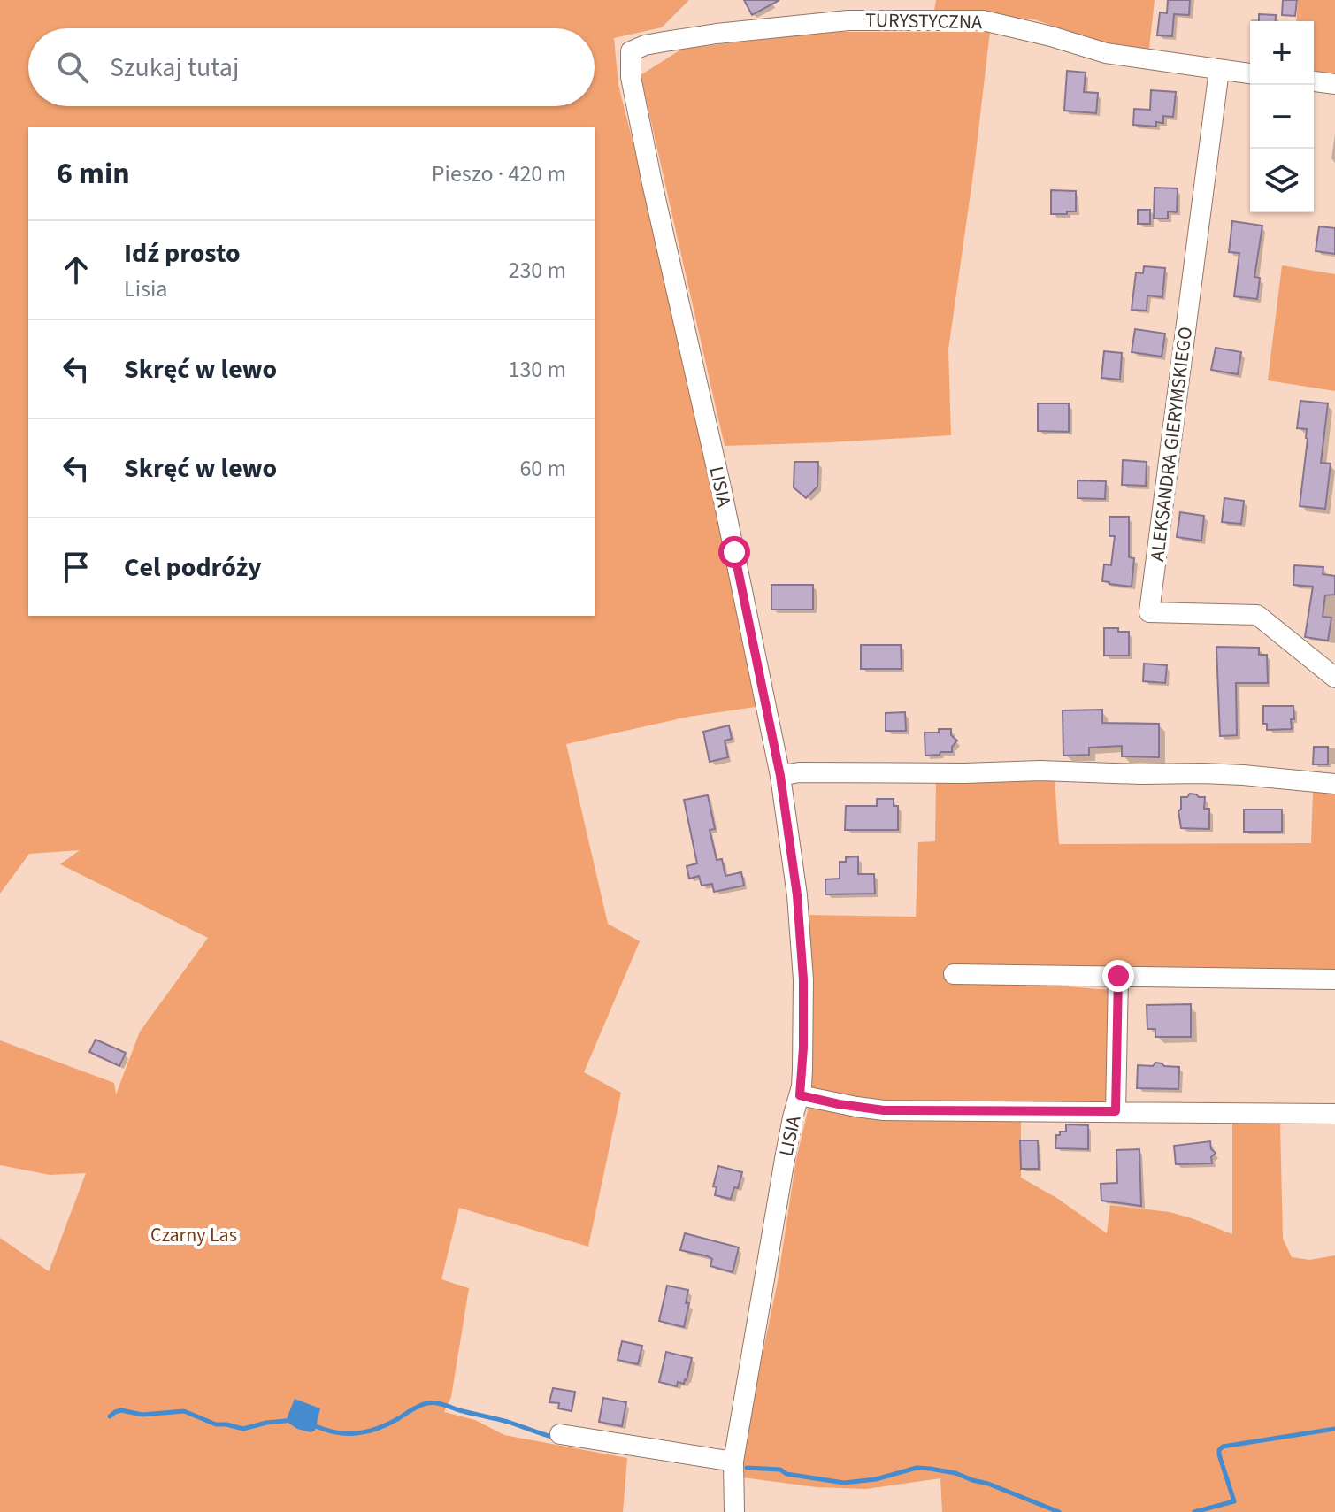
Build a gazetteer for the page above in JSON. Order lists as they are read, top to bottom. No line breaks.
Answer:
{"streets":{"street":["TURYSTYCZNA","ALEKSANDRA GIERYMSKIEGO","LISIA"]},"crossings":[["TURYSTYCZNA","ALEKSANDRA GIERYMSKIEGO"],["TURYSTYCZNA","LISIA"]],"parks":["Czarny Las"],"page":{"map_buttons":["+","−"],"search":"Szukaj tutaj","heading":["6 min","Pieszo · 420 m"],"list":[["Idź prosto","Lisia","230 m"],["Skręć w lewo","130 m"],["Skręć w lewo","60 m"],"Cel podróży"]}}
